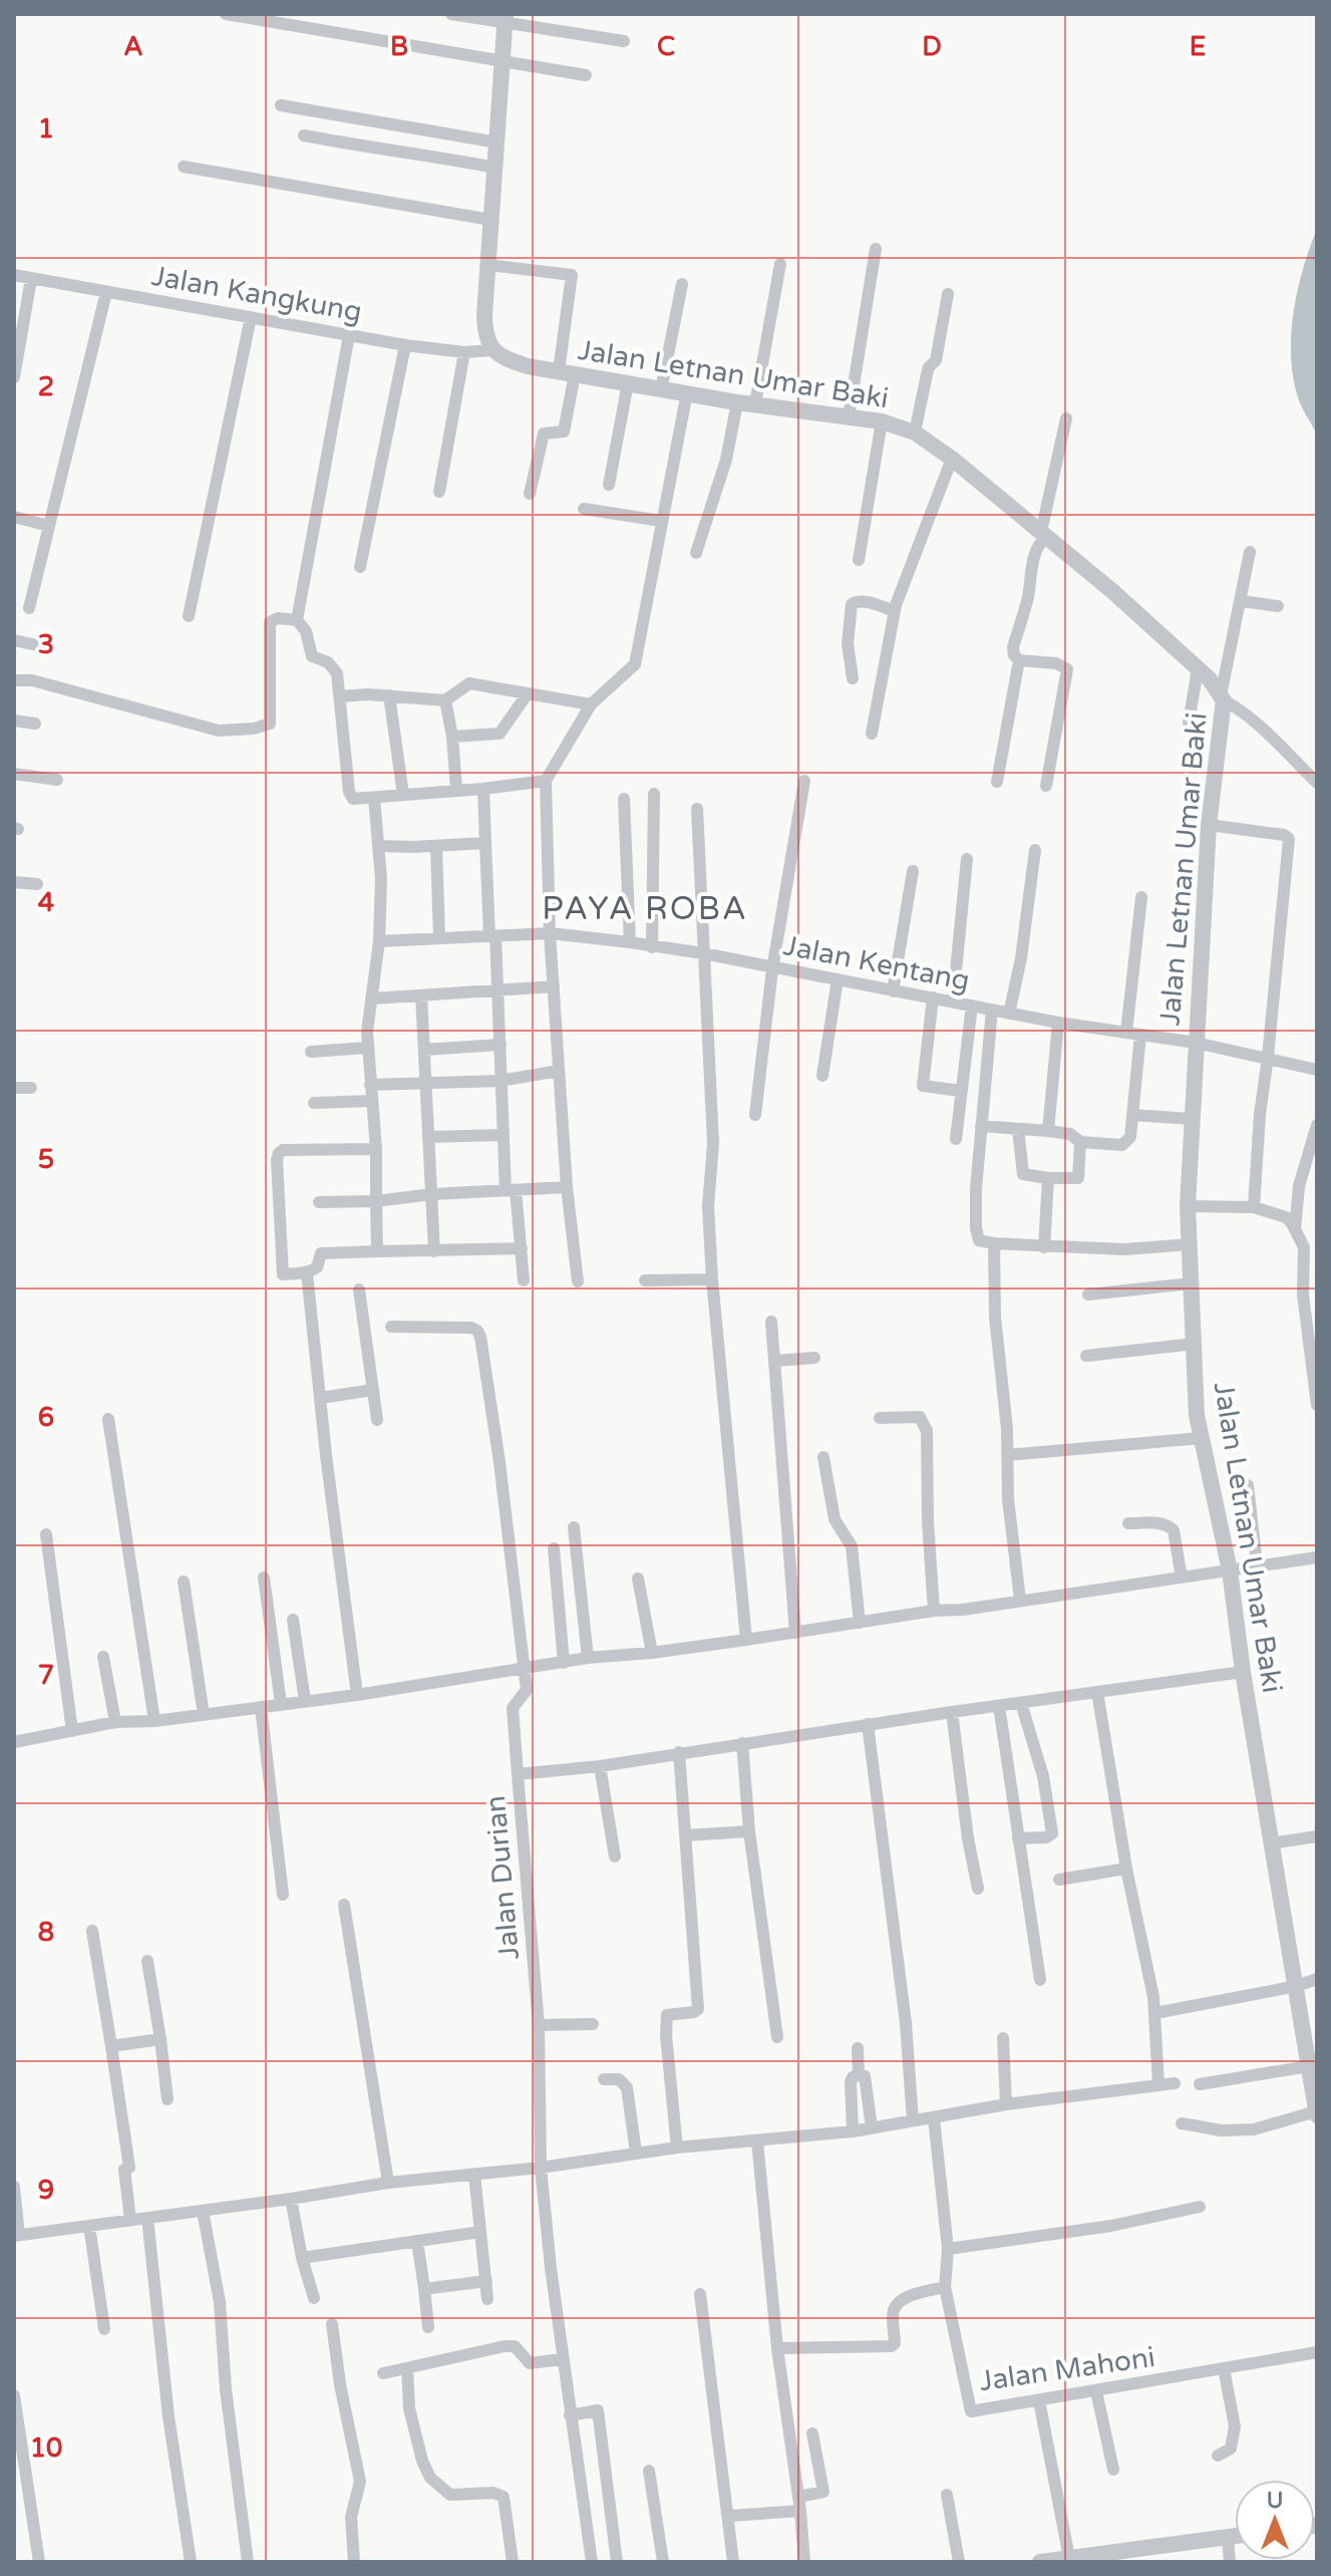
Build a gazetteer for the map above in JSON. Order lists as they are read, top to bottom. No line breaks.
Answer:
{"streets":{"street":["Jalan Kangkung","Jalan Letnan Umar Baki","Jalan Kentang","Jalan Durian","Jalan Mahoni"]},"crossings":[["Jalan Kangkung","Jalan Letnan Umar Baki"],["Jalan Letnan Umar Baki","Jalan Kentang"],["Jalan Letnan Umar Baki","Jalan Durian"]],"districts":["PAYA ROBA"],"north":"top","grid":{"columns":["A","B","C","D","E"],"rows":["1","2","3","4","5","6","7","8","9","10"]}}
